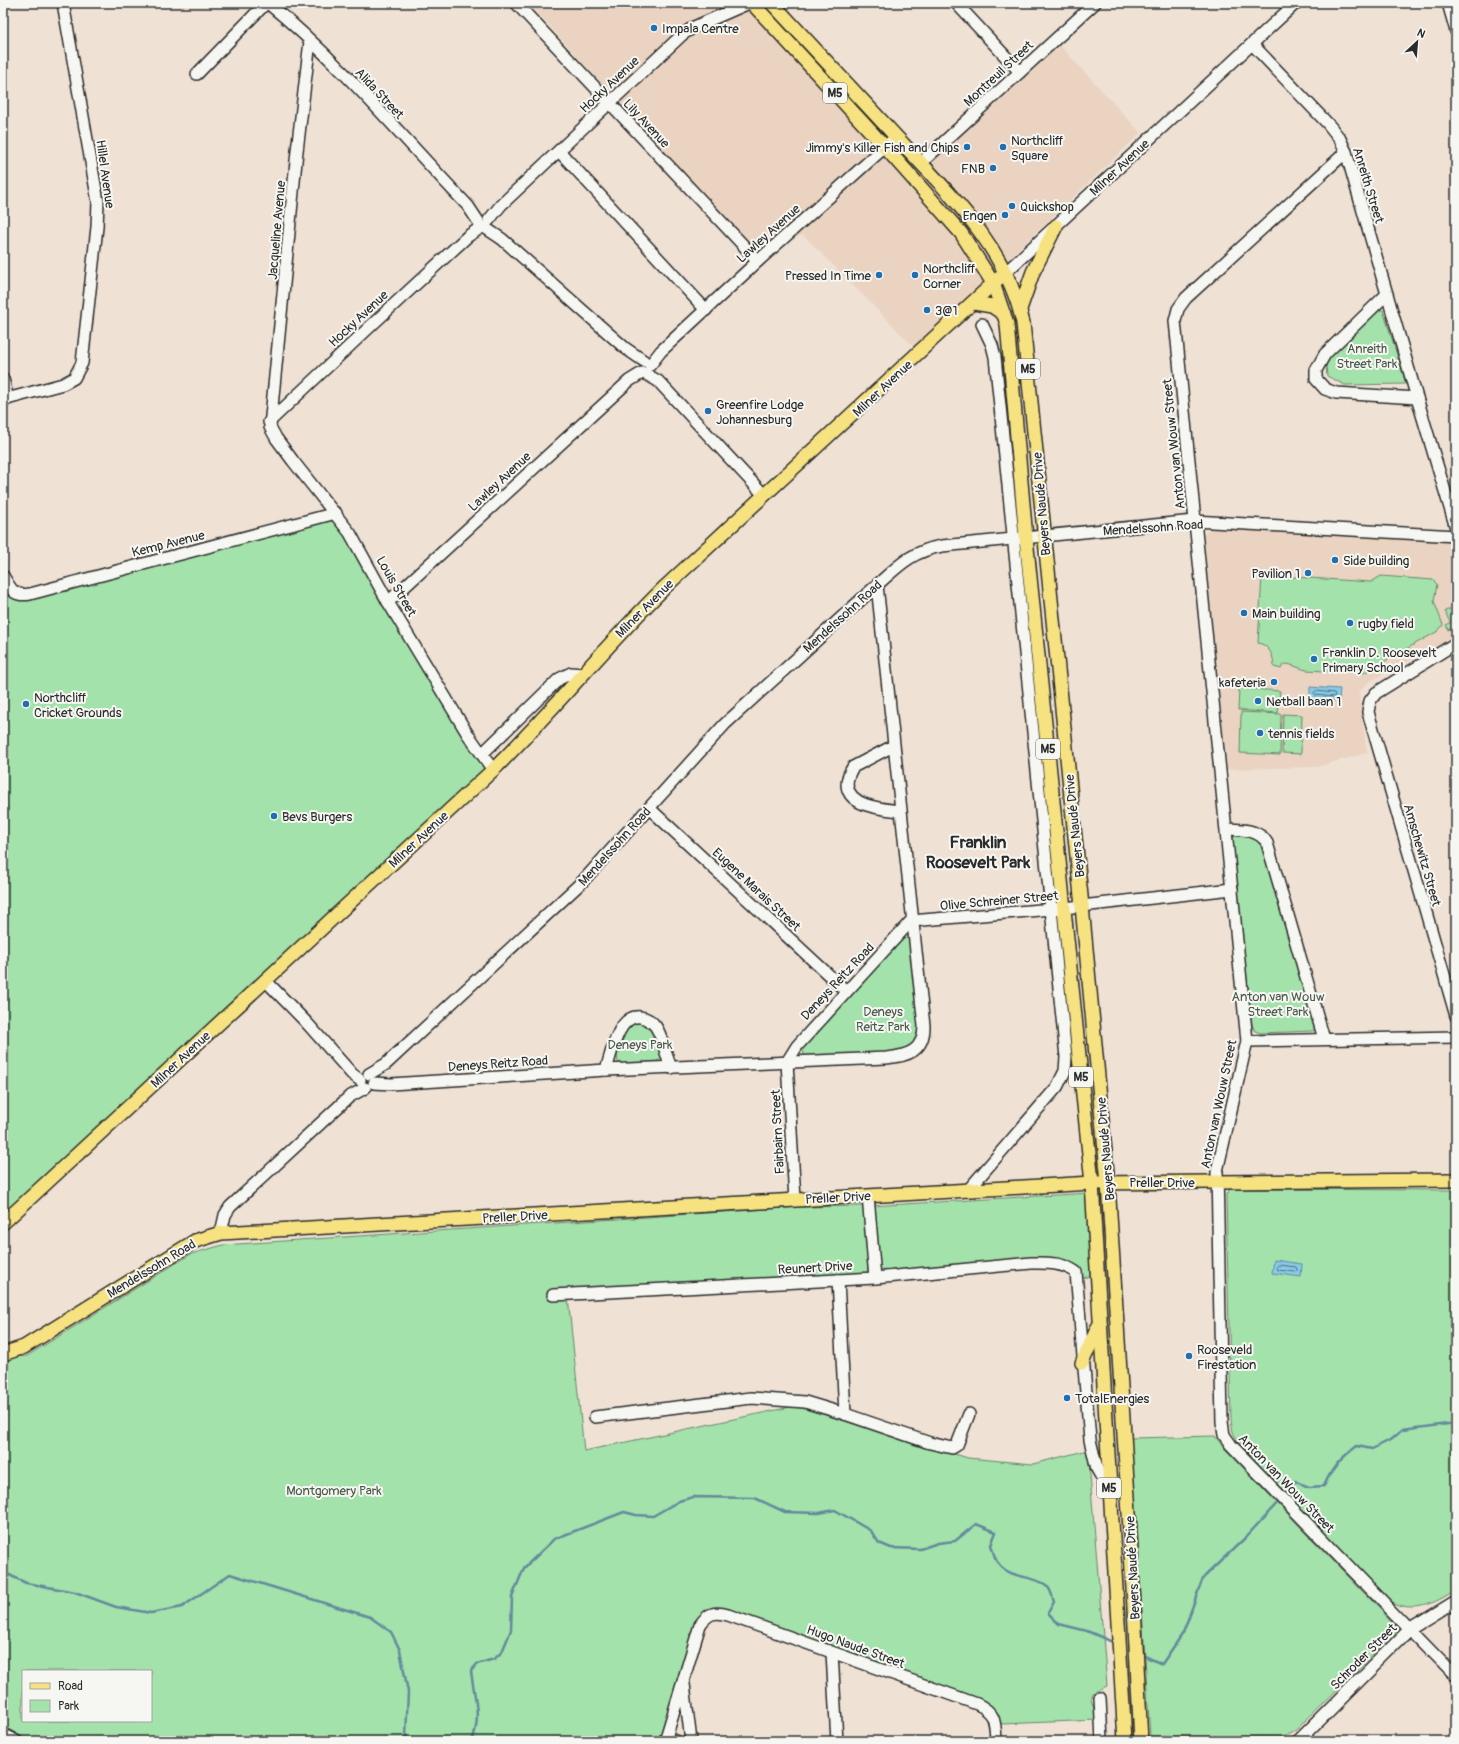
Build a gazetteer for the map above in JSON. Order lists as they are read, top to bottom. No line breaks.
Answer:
{"streets":{"main road":["M5","Milner Avenue","Beyers Naudé Drive","Mendelssohn Road","Preller Drive"],"street":["Montreuil Street","Hocky Avenue","Alida Street","Lily Avenue","Hillel Avenue","Anreith Street","Jacqueline Avenue","Lawley Avenue","Anton van Wouw Street","Kemp Avenue","Louis Street","Amschewitz Street","Eugene Marais Street","Olive Schreiner Street","Deneys Reitz Road","Fairbairn Street","Reunert Drive","Hugo Naude Street","Schroder Street"]},"crossings":[["Montreuil Street","Beyers Naudé Drive"],["Hocky Avenue","Alida Street"],["Hocky Avenue","Lily Avenue"],["Hocky Avenue","Jacqueline Avenue"],["Hocky Avenue","Beyers Naudé Drive"],["Hocky Avenue","Louis Street"],["Alida Street","Milner Avenue"],["Alida Street","Jacqueline Avenue"],["Alida Street","Lawley Avenue"],["Lily Avenue","Lawley Avenue"],["Milner Avenue","Anreith Street"],["Milner Avenue","Beyers Naudé Drive"],["Milner Avenue","Louis Street"],["Anreith Street","Anton van Wouw Street"],["Jacqueline Avenue","Louis Street"],["Lawley Avenue","Beyers Naudé Drive"],["Lawley Avenue","Louis Street"],["Anton van Wouw Street","Mendelssohn Road"],["Anton van Wouw Street","Olive Schreiner Street"],["Anton van Wouw Street","Preller Drive"],["Anton van Wouw Street","Schroder Street"],["Beyers Naudé Drive","Mendelssohn Road"],["Beyers Naudé Drive","Olive Schreiner Street"],["Beyers Naudé Drive","Preller Drive"],["Beyers Naudé Drive","Reunert Drive"],["Mendelssohn Road","Eugene Marais Street"],["Mendelssohn Road","Deneys Reitz Road"],["Mendelssohn Road","Preller Drive"],["Kemp Avenue","Louis Street"],["Eugene Marais Street","Deneys Reitz Road"],["Olive Schreiner Street","Deneys Reitz Road"],["Deneys Reitz Road","Fairbairn Street"],["Fairbairn Street","Preller Drive"]],"districts":["Franklin Roosevelt Park"],"parks":["Anreith Street Park","Anton van Wouw Street Park","Deneys Reitz Park","Deneys Park","Montgomery Park"],"places":["Impala Centre","Jimmy's Killer Fish and Chips","Northcliff Square","FNB","Quickshop","Engen","Pressed In Time","Northcliff Corner","3@1","Greenfire Lodge Johannesburg","Side building","Pavilion 1","Main building","rugby field","Franklin D. Roosevelt Primary School","kafeteria","Netball baan 1","Northcliff Cricket Grounds","tennis fields","Bevs Burgers","Rooseveld Firestation","TotalEnergies"],"legend":["Road","Park"],"north":"top right"}
